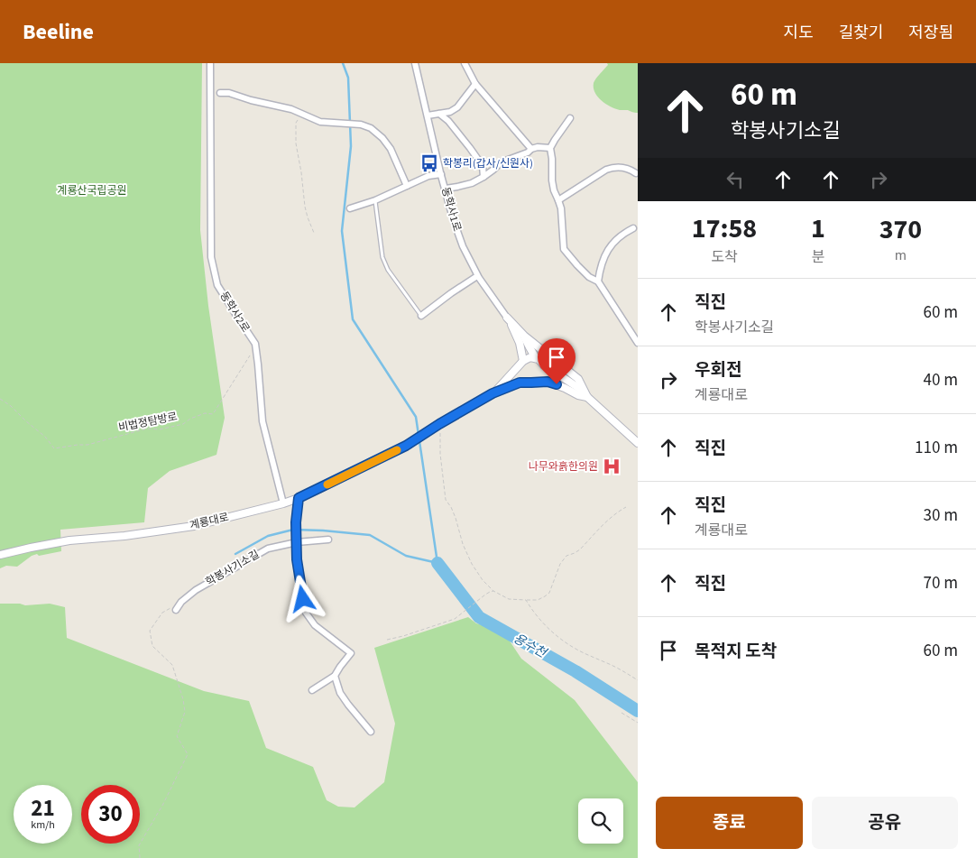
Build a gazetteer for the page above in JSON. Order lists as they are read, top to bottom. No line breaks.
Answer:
{"streets":{"street":["동학사1로","동학사2로","계룡대로","학봉사기소길"],"path":["비법정탐방로"]},"crossings":[["동학사2로","비법정탐방로"],["동학사2로","계룡대로"]],"water":["용수천"],"parks":["계룡산국립공원"],"places":{"bus stop":["학봉리(갑사/신원사)"],"hospital":["나무와흙한의원"]},"page":{"header":"Beeline","nav":["지도","길찾기","저장됨"],"turn":["60 m","학봉사기소길"],"eta":["17:58","도착","1","분","370","m"],"list":[{"name":"직진","note":"학봉사기소길","value":"60 m"},{"name":"우회전","note":"계룡대로","value":"40 m"},{"name":"직진","value":"110 m"},{"name":"직진","note":"계룡대로","value":"30 m"},{"name":"직진","value":"70 m"},{"name":"목적지 도착","value":"60 m"}],"speed":"21 km/h","limit":"30","buttons":["종료","공유"]}}
